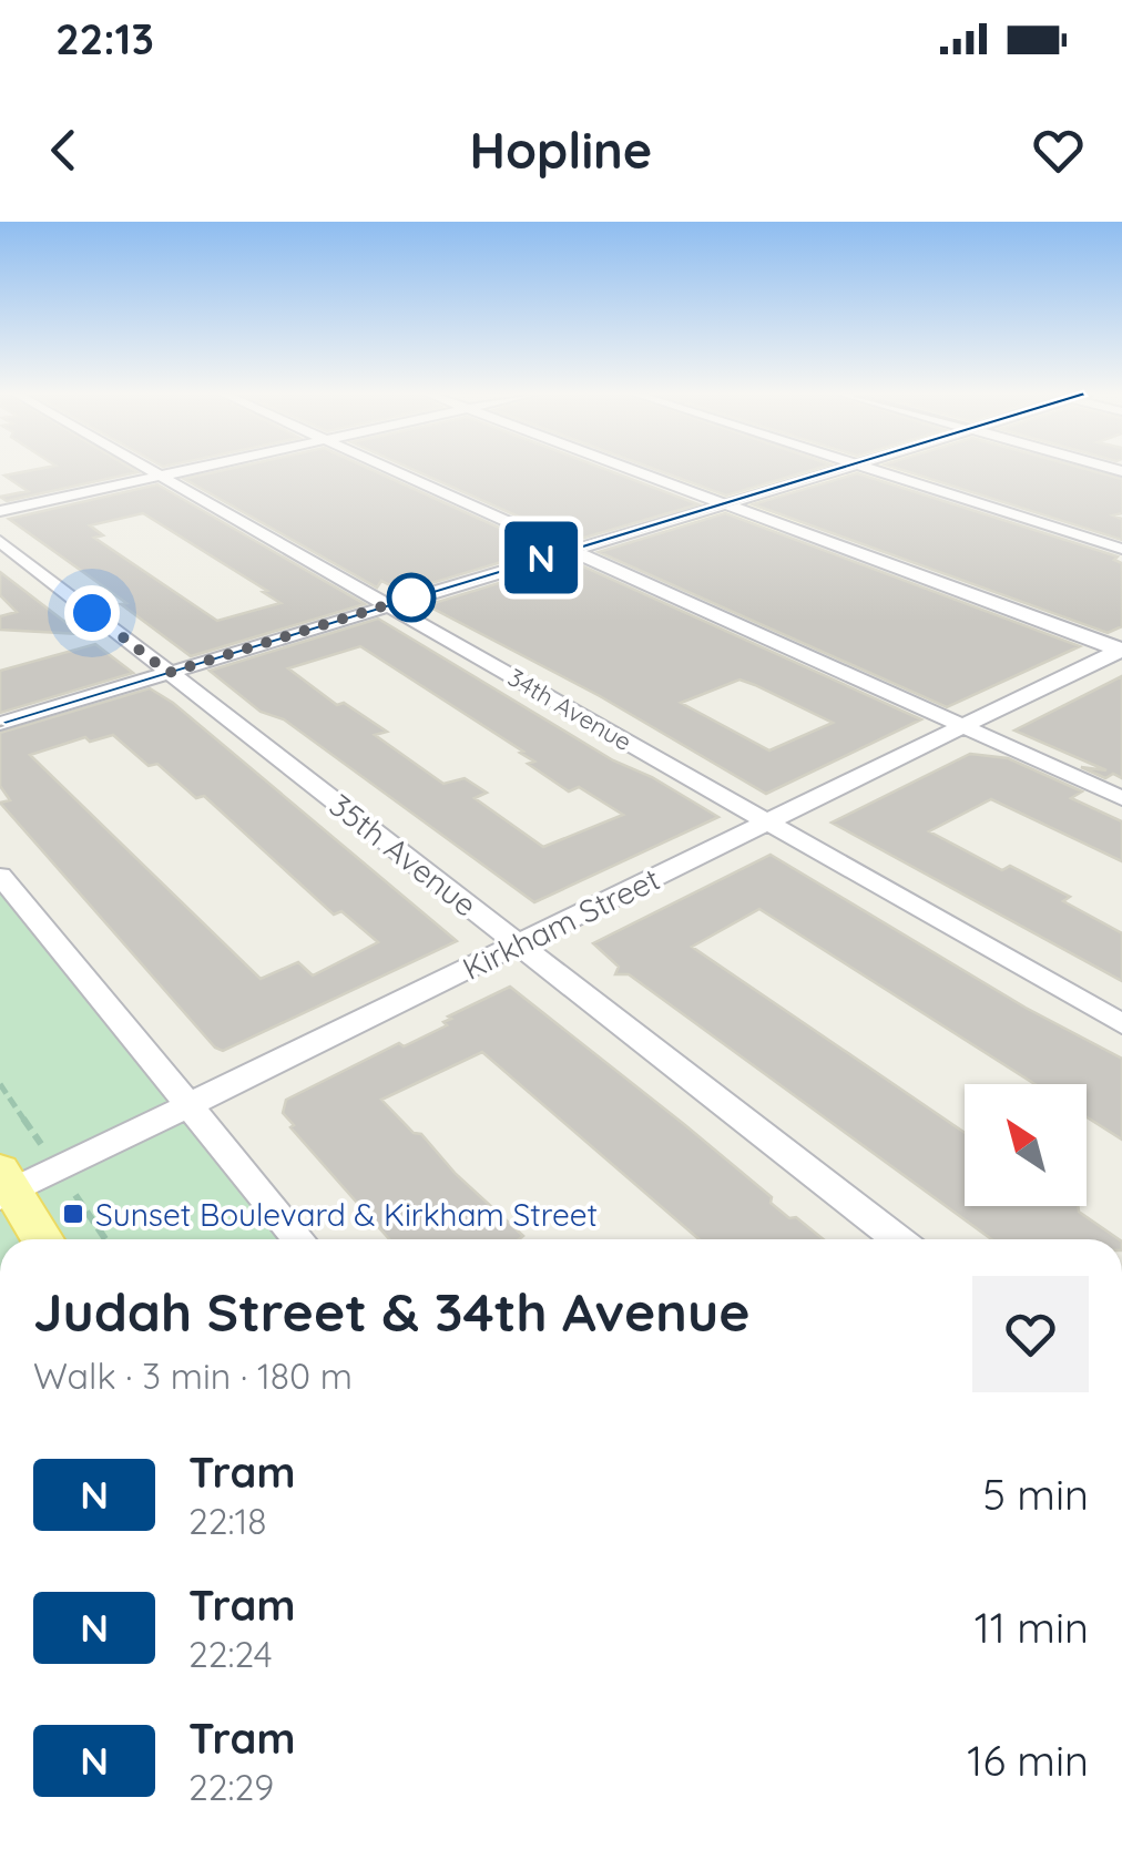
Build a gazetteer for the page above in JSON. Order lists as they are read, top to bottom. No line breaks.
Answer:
{"streets":{"street":["34th Avenue","35th Avenue","Kirkham Street"]},"crossings":[["34th Avenue","Kirkham Street"],["35th Avenue","Kirkham Street"]],"places":{"transit":["Sunset Boulevard & Kirkham Street"]},"lines":["tram line N"],"north":"top left","page":{"status":"22:13","header":"Hopline","on_map":"N","heading":["Judah Street & 34th Avenue","Walk · 3 min · 180 m"],"list":[{"mark":"N","name":"Tram","note":"22:18","value":"5 min"},{"mark":"N","name":"Tram","note":"22:24","value":"11 min"},{"mark":"N","name":"Tram","note":"22:29","value":"16 min"}]}}
